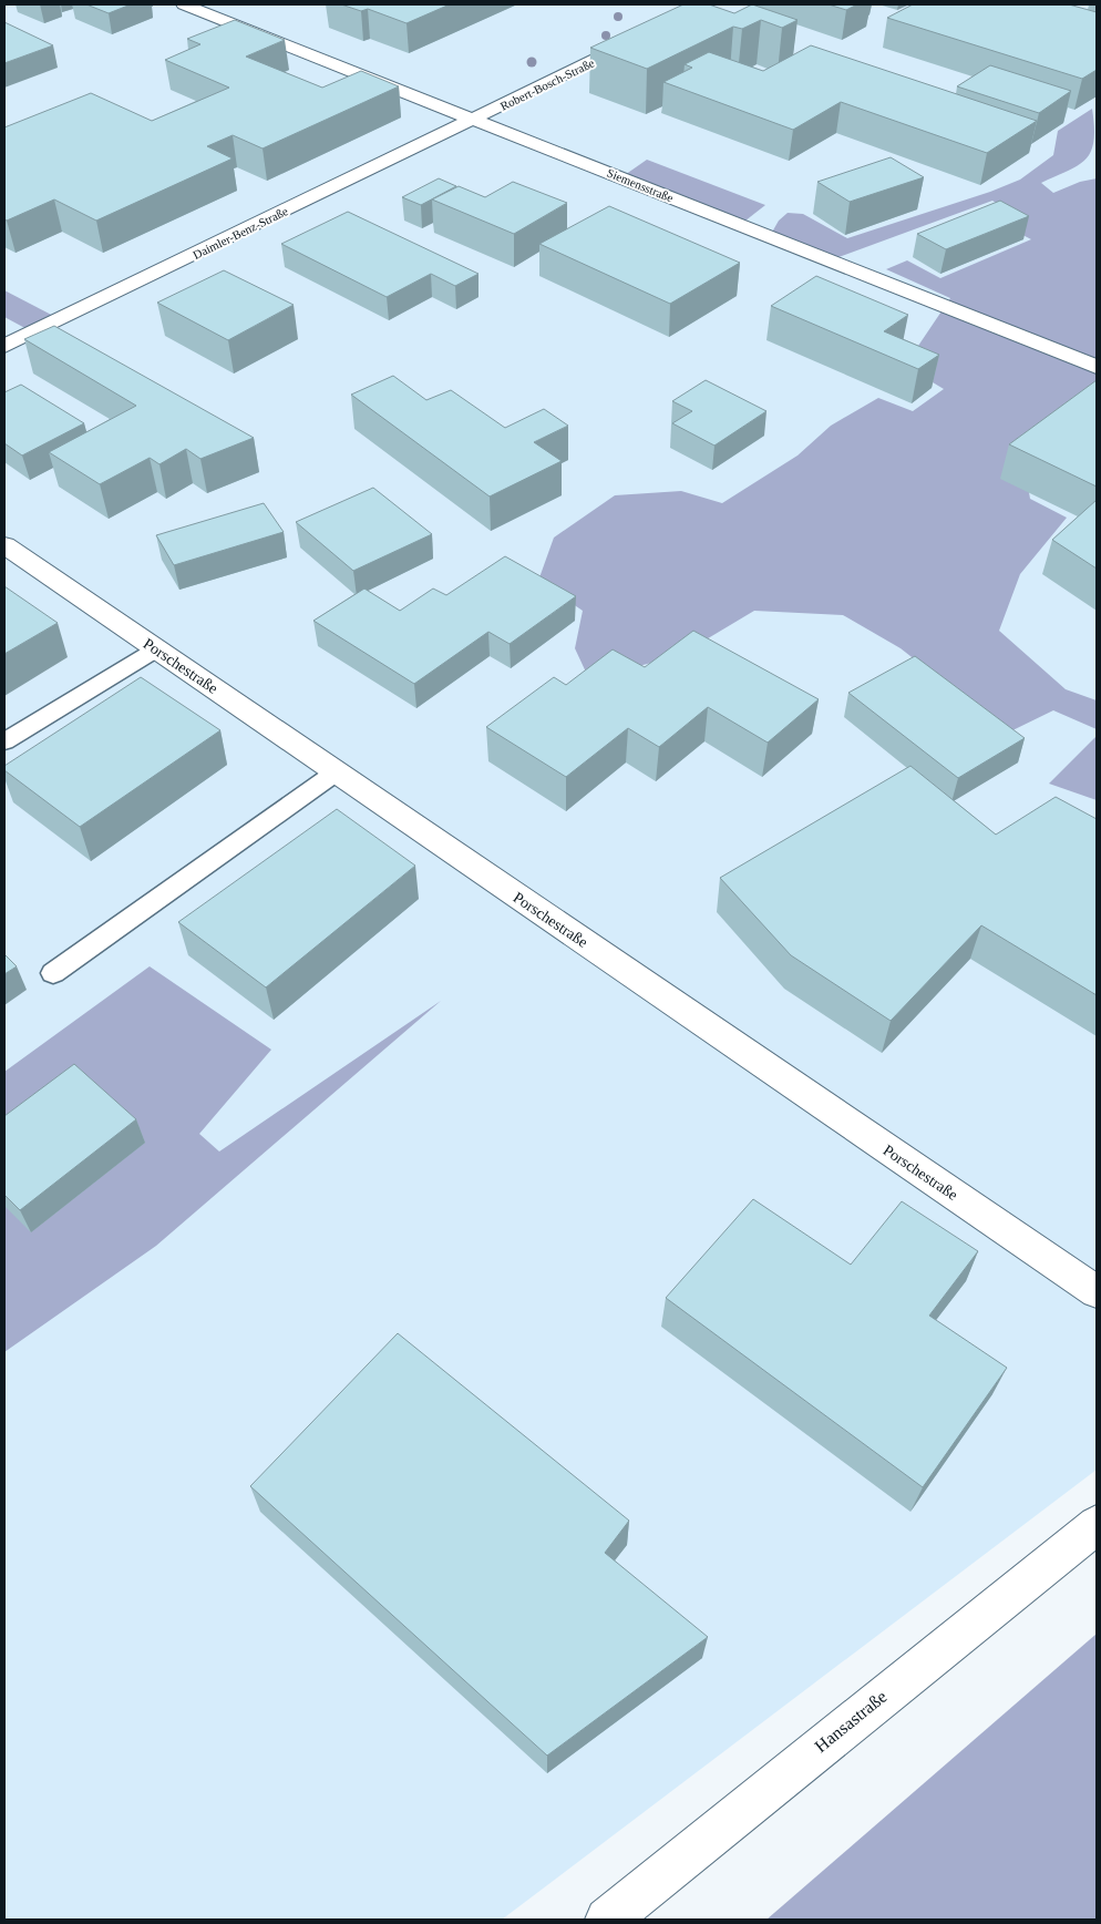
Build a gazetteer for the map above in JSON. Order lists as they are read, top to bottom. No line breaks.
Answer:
{"streets":{"street":["Robert-Bosch-Straße","Siemensstraße","Daimler-Benz-Straße","Porschestraße","Hansastraße"]},"crossings":[["Robert-Bosch-Straße","Siemensstraße"],["Robert-Bosch-Straße","Daimler-Benz-Straße"],["Siemensstraße","Daimler-Benz-Straße"]]}
